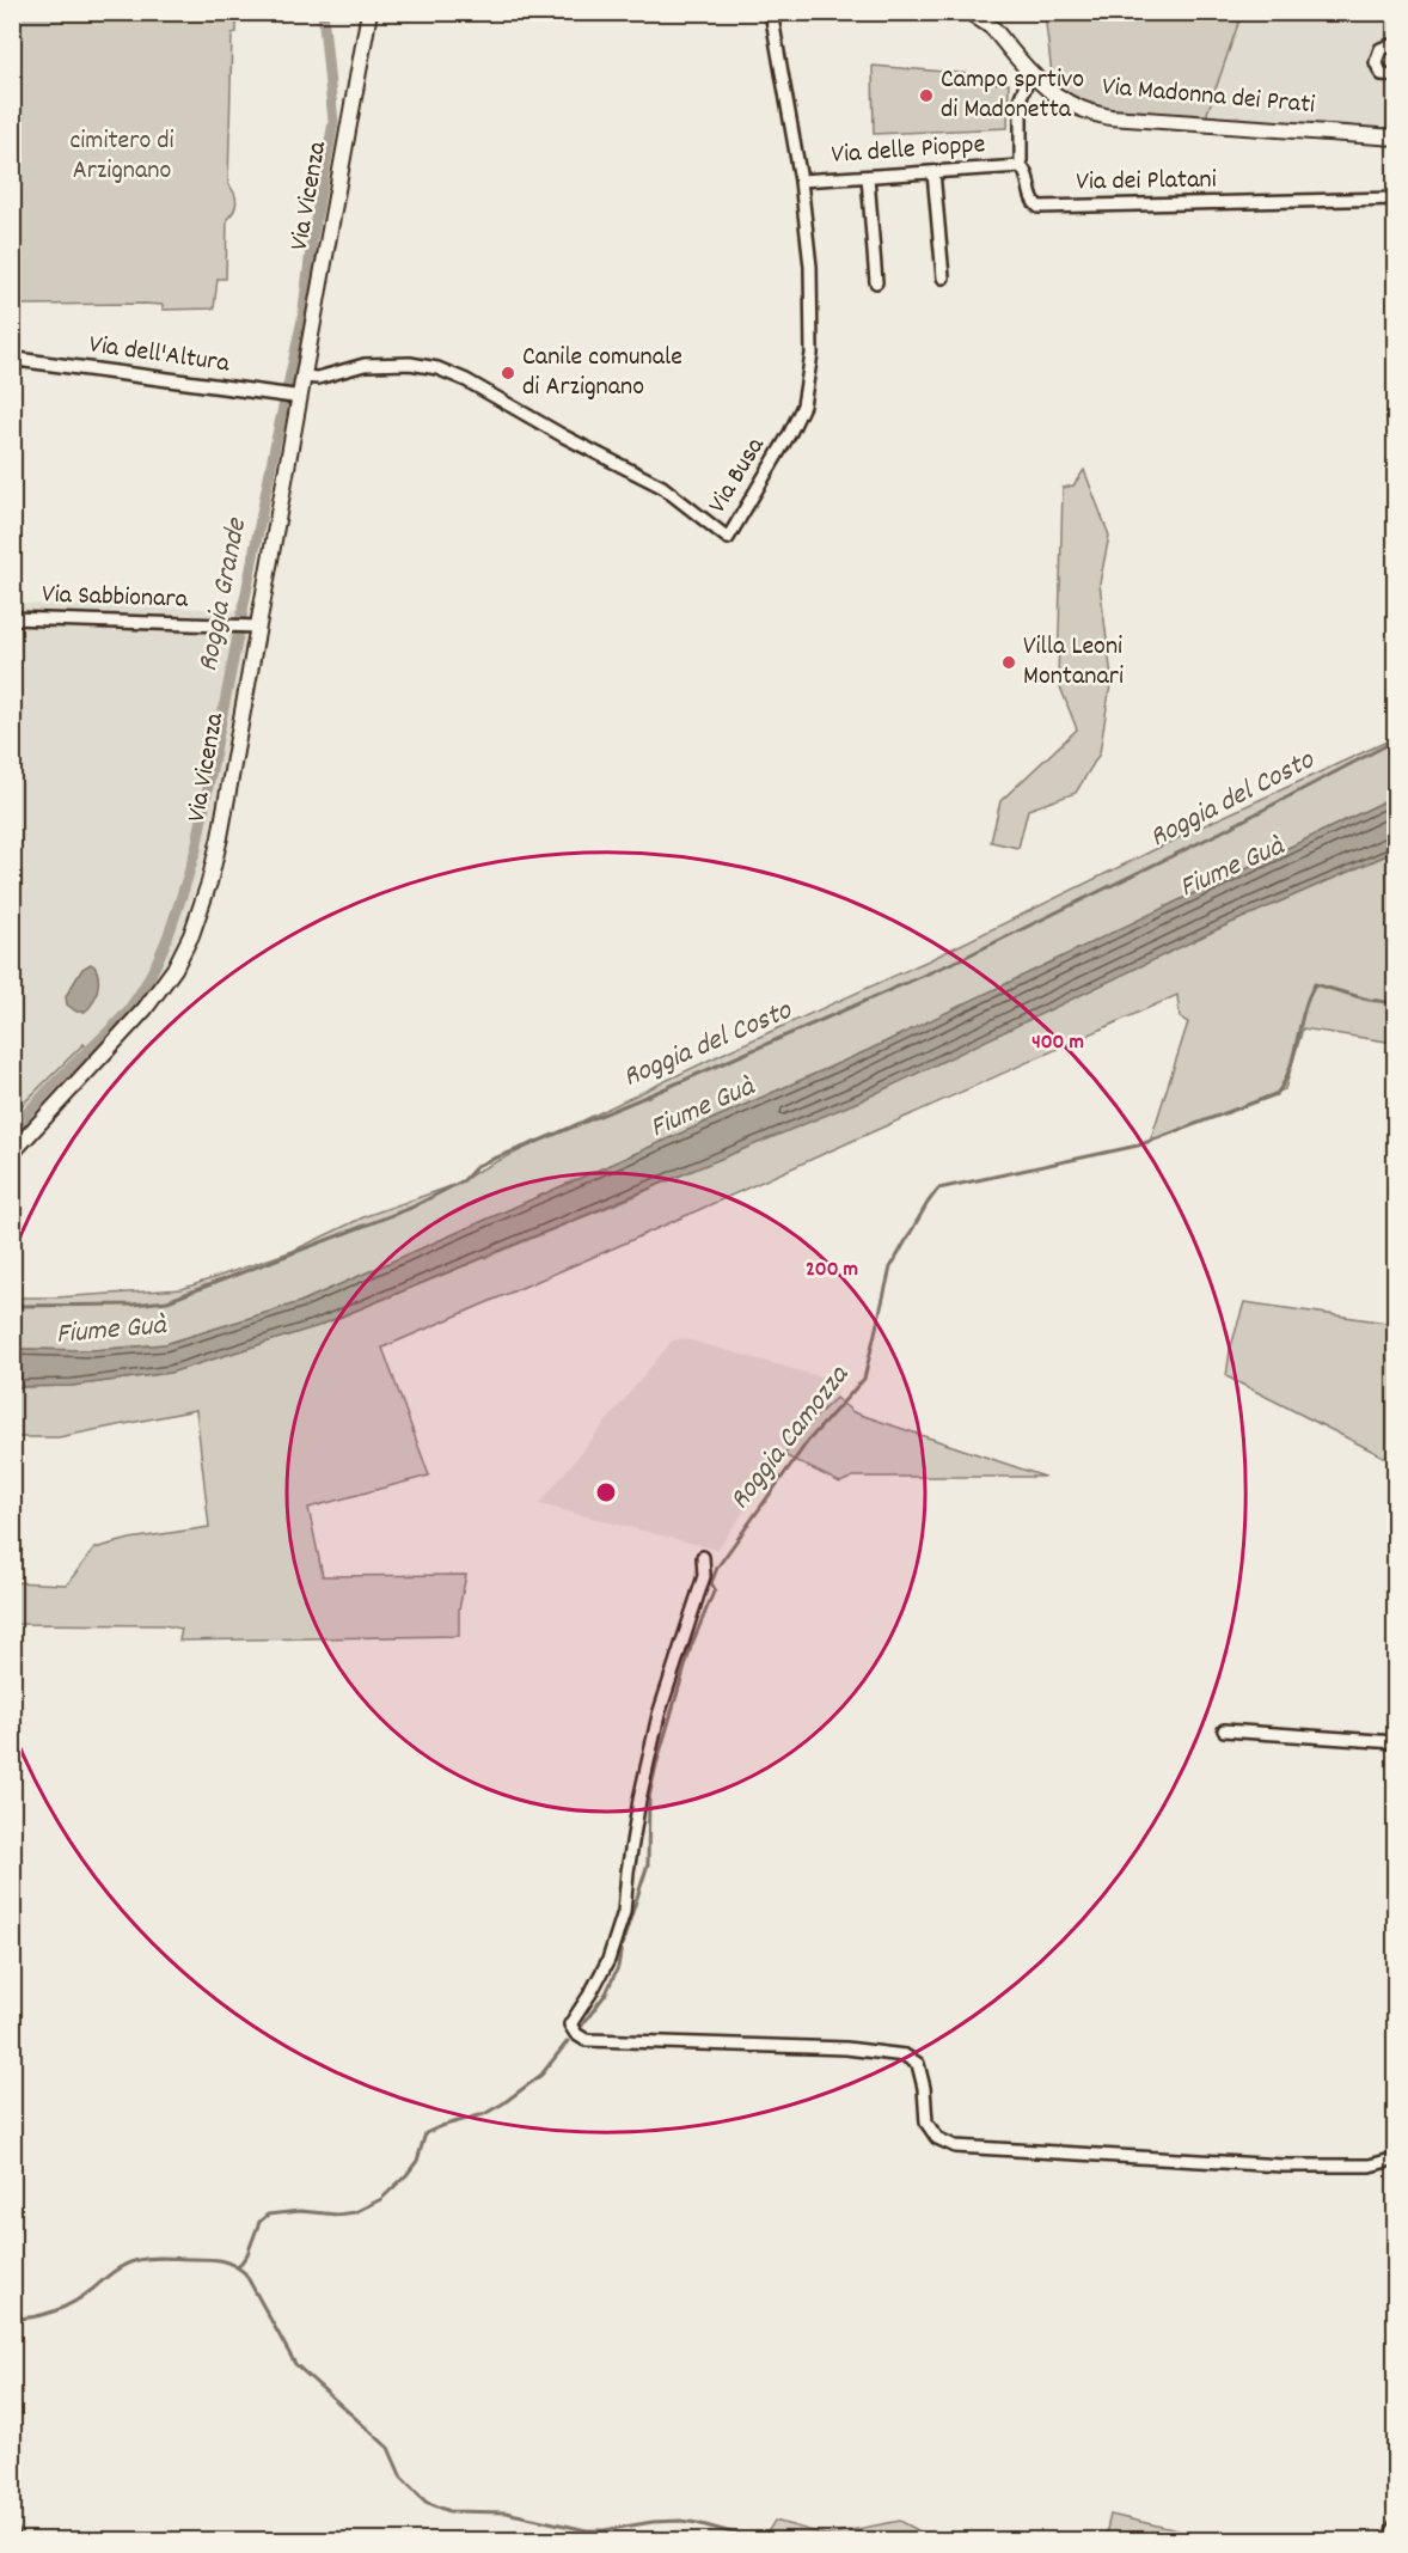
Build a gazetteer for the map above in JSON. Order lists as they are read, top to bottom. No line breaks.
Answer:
{"streets":{"main road":["Via Madonna dei Prati","Via Vicenza"],"street":["Via delle Pioppe","Via dei Platani","Via dell'Altura","Via Busa","Via Sabbionara"]},"crossings":[["Via Madonna dei Prati","Via dei Platani"],["Via delle Pioppe","Via dei Platani"],["Via delle Pioppe","Via Busa"],["Via Vicenza","Via dell'Altura"],["Via Vicenza","Via Busa"],["Via Vicenza","Via Sabbionara"]],"water":["Roggia Grande","Roggia del Costo","Fiume Guà","Roggia Camozza"],"parks":["cimitero di Arzignano"],"places":["Campo sprtivo di Madonetta","Canile comunale di Arzignano","Villa Leoni Montanari"],"rings":["400 m","200 m"]}
